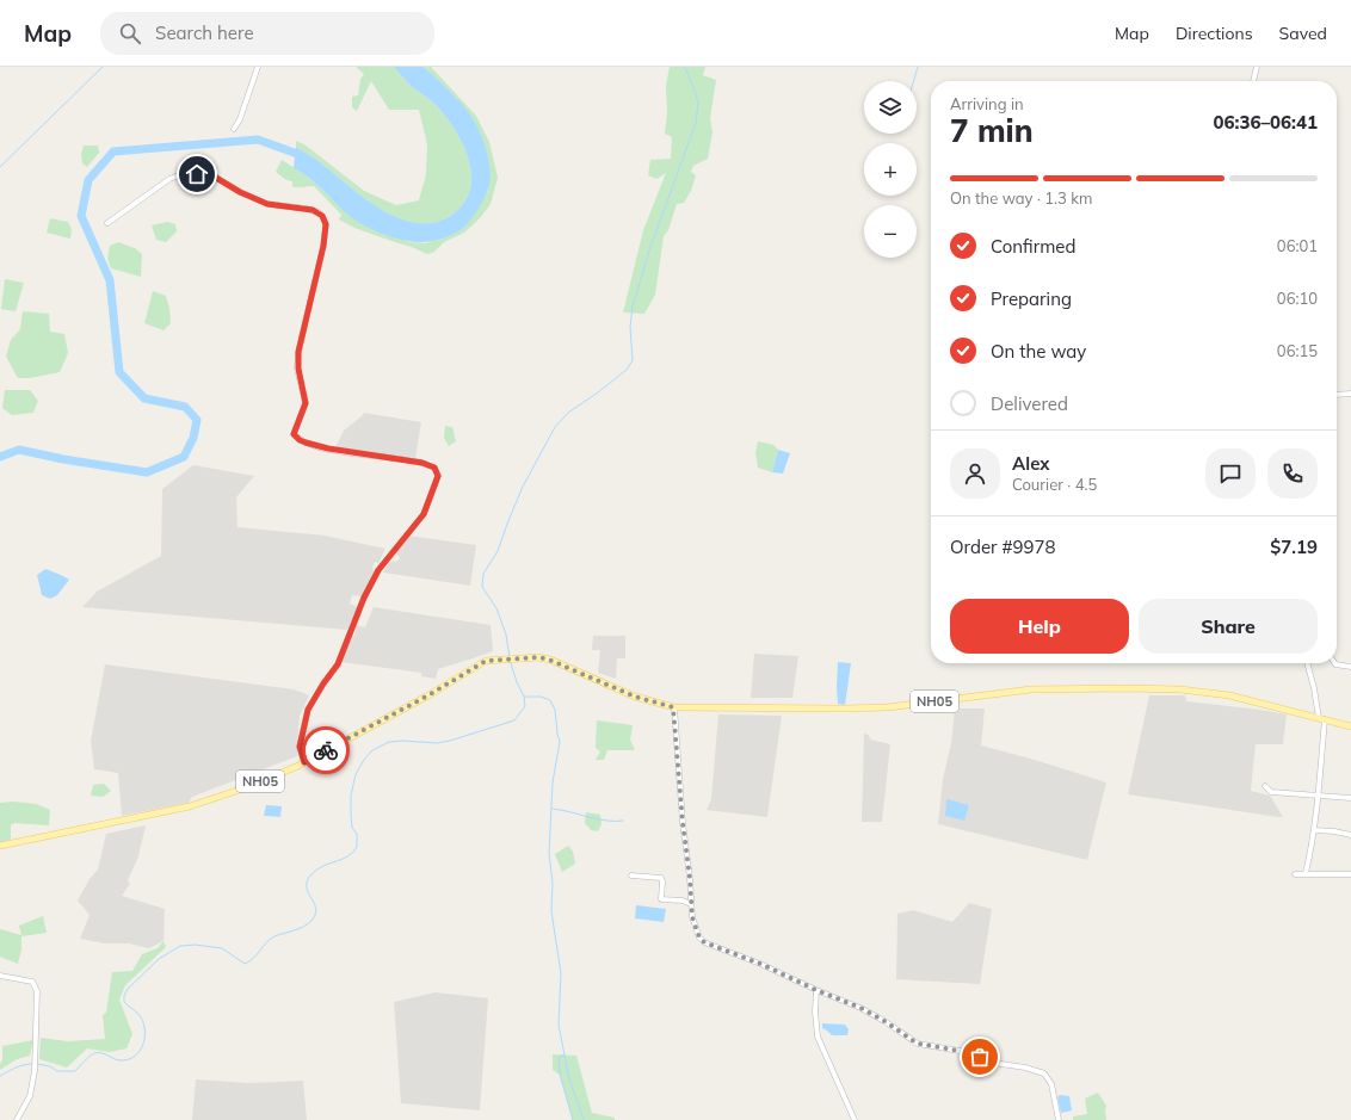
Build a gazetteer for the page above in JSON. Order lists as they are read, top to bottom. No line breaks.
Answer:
{"streets":{"main road":["NH05"]},"page":{"header":"Map","search":"Search here","nav":["Map","Directions","Saved"],"map_buttons":["+","−"],"heading":["7 min","Arriving in","06:36–06:41"],"panel":["Alex","Courier · 4.5","Order #9978","$7.19"],"bar":"On the way · 1.3 km","list":[["Confirmed","06:01"],["Preparing","06:10"],["On the way","06:15"],"Delivered"],"buttons":["Help","Share"]}}
